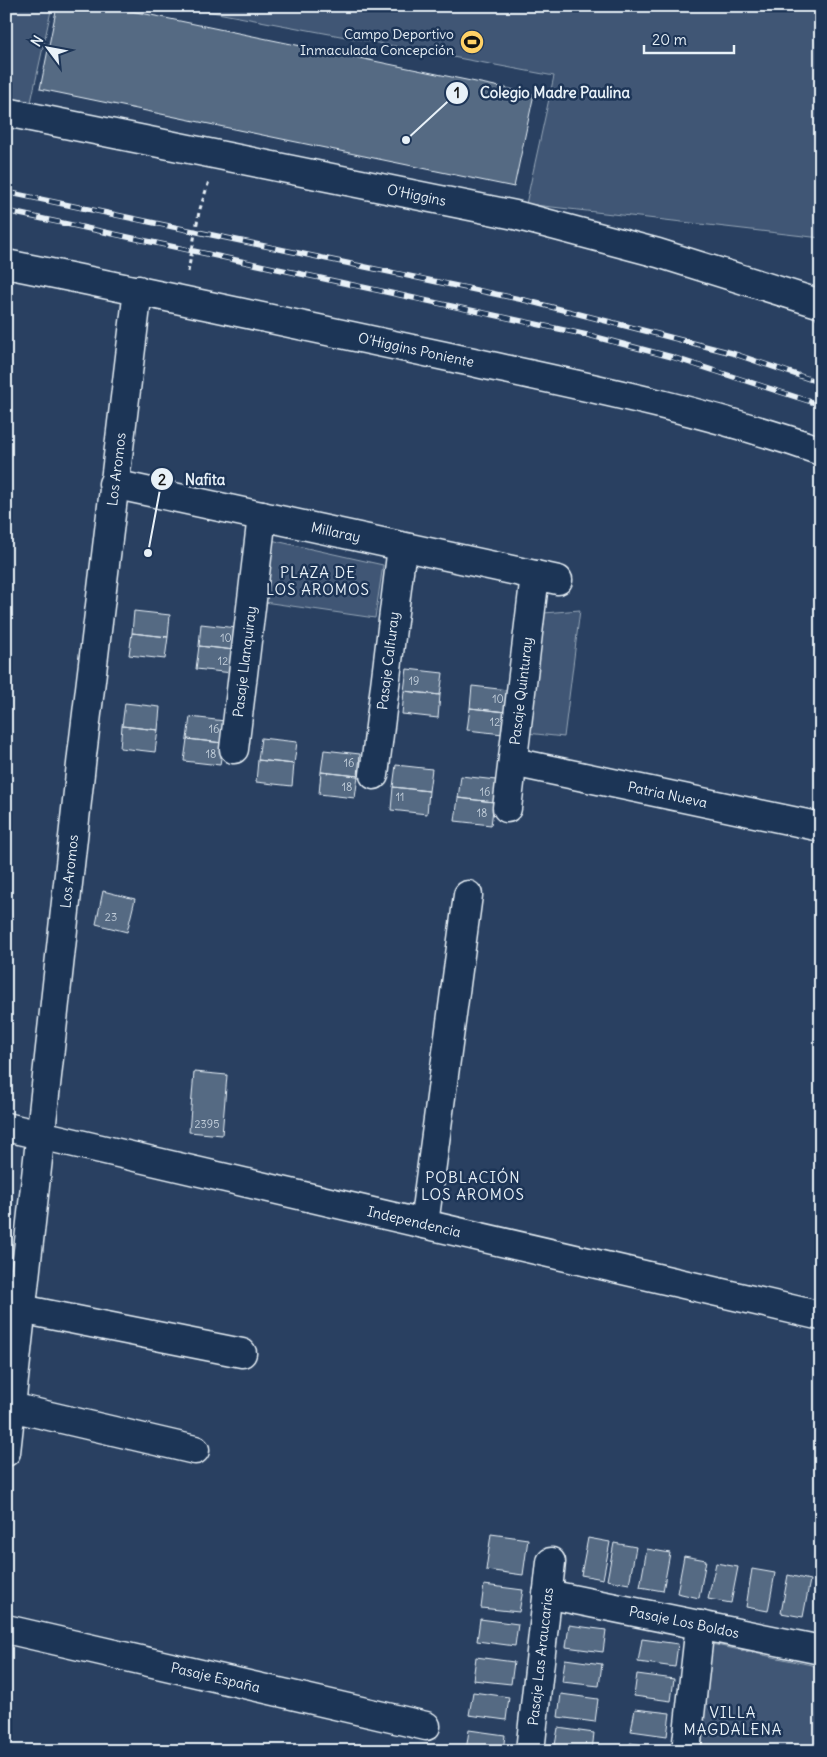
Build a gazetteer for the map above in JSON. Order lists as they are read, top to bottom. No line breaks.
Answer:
{"streets":{"street":["O'Higgins","O'Higgins Poniente","Los Aromos","Millaray","Pasaje Calfuray","Pasaje Llanquiray","Pasaje Quinturay","Patria Nueva","Independencia","Pasaje Los Boldos","Pasaje Las Araucarias","Pasaje España"]},"crossings":[["O'Higgins Poniente","Los Aromos"],["Los Aromos","Millaray"],["Los Aromos","Independencia"],["Millaray","Pasaje Calfuray"],["Millaray","Pasaje Llanquiray"],["Millaray","Pasaje Quinturay"],["Pasaje Quinturay","Patria Nueva"],["Pasaje Los Boldos","Pasaje Las Araucarias"]],"districts":["PLAZA DE LOS AROMOS","POBLACIÓN LOS AROMOS","VILLA MAGDALENA"],"places":{"sports":["Campo Deportivo Inmaculada Concepción"],"other":["Colegio Madre Paulina","Nafita"]},"house_numbers":["10","12","19","10","12","16","18","16","18","16","11","18","23","2395"],"scale_bar":"20 m","north":"top left"}
